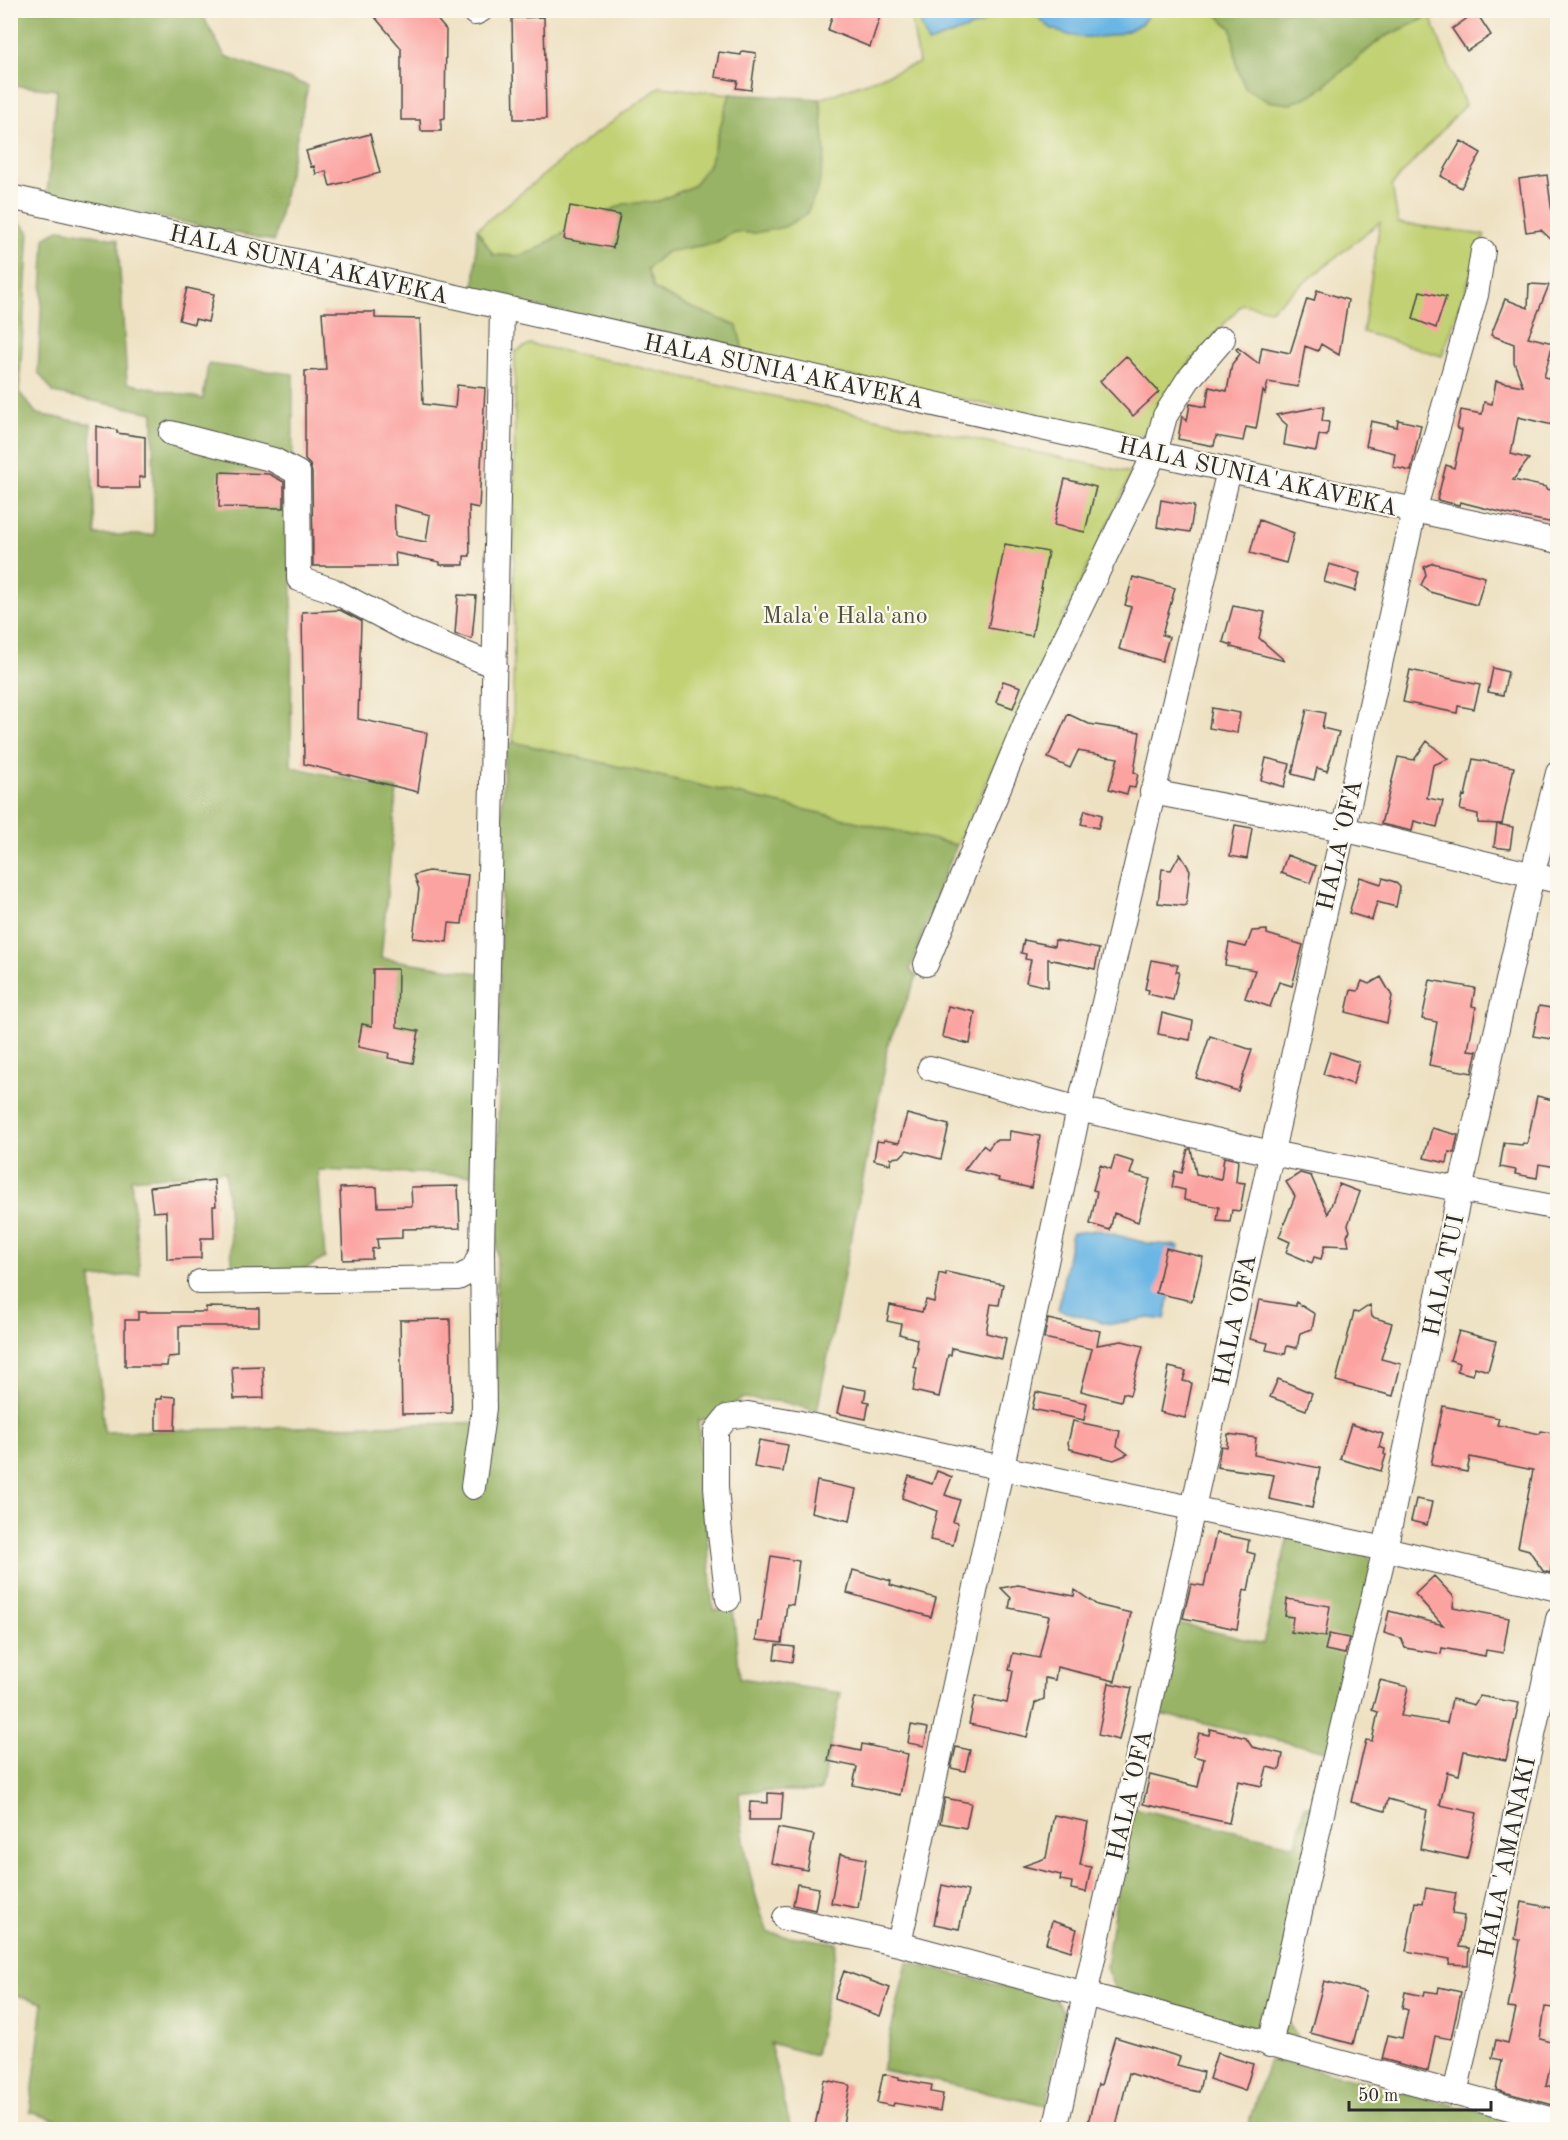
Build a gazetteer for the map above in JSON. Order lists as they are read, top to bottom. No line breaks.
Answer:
{"streets":{"street":["HALA SUNIA'AKAVEKA","HALA 'OFA","HALA TUI","HALA 'AMANAKI"]},"crossings":[["HALA SUNIA'AKAVEKA","HALA 'OFA"]],"parks":["Mala'e Hala'ano"],"scale_bar":"50 m"}
